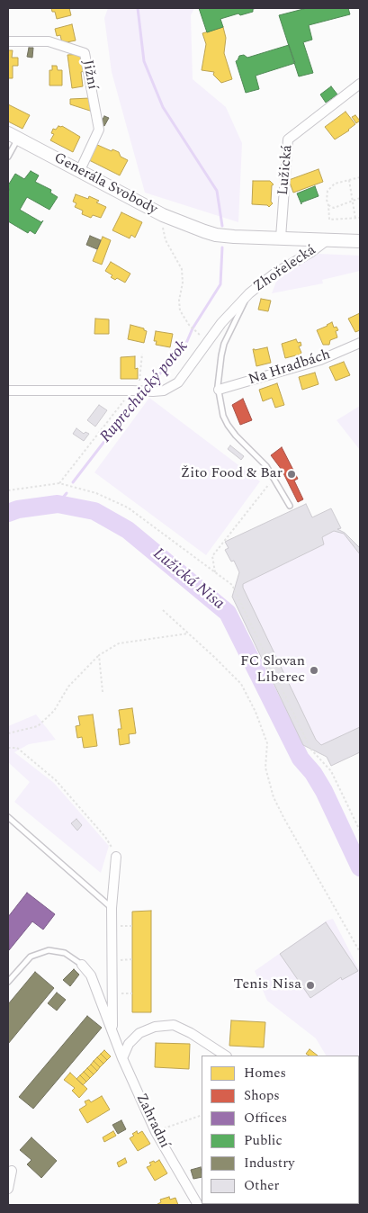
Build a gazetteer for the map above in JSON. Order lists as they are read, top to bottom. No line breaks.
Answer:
{"streets":{"main road":["Generála Svobody","Zhořelecká"],"street":["Jižní","Lužická","Na Hradbách","Zahradní"]},"crossings":[["Jižní","Generála Svobody"],["Lužická","Zhořelecká"],["Generála Svobody","Zhořelecká"]],"water":["Ruprechtický potok","Lužická Nisa"],"places":["Žito Food & Bar","FC Slovan Liberec","Tenis Nisa"],"legend":["Homes","Shops","Offices","Public","Industry","Other"]}
